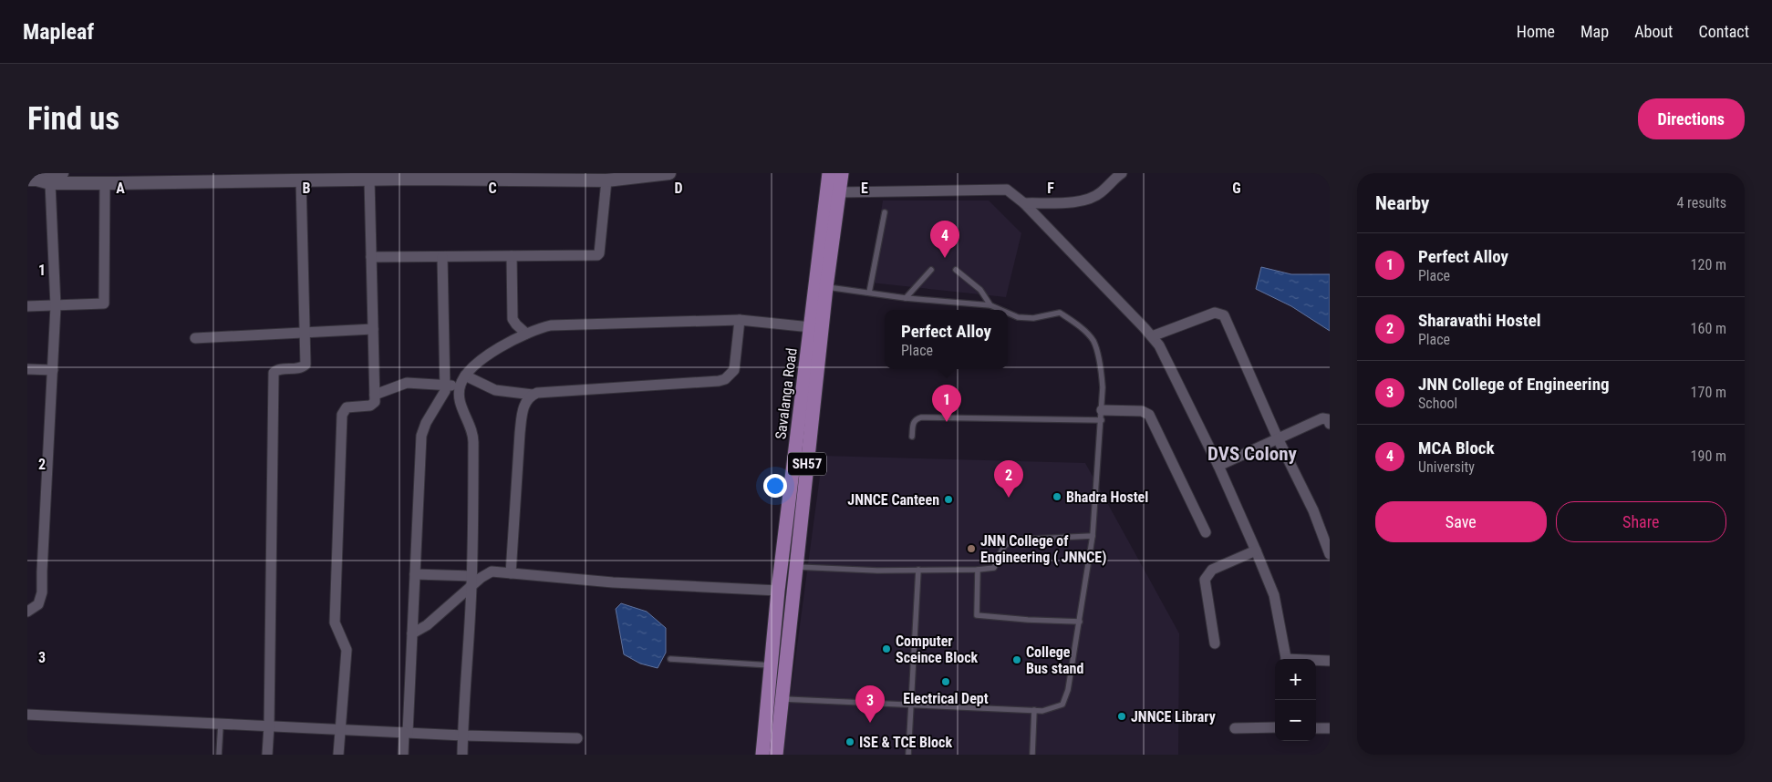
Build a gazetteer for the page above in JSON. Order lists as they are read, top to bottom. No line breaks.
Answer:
{"streets":{"main road":["Savalanga Road","SH57"]},"districts":["DVS Colony"],"places":["Bhadra Hostel","JNNCE Canteen","JNN College of Engineering ( JNNCE)","Computer Sceince Block","College Bus stand","Electrical Dept","JNNCE Library","ISE & TCE Block"],"page":{"header":"Mapleaf","nav":["Home","Map","About","Contact"],"buttons":["Directions",["Save","Share"]],"title":"Find us","heading":["Nearby","4 results"],"pins":["4","1","2","3"],"list":[{"mark":"1","name":"Perfect Alloy","note":"Place","value":"120 m"},{"mark":"2","name":"Sharavathi Hostel","note":"Place","value":"160 m"},{"mark":"3","name":"JNN College of Engineering","note":"School","value":"170 m"},{"mark":"4","name":"MCA Block","note":"University","value":"190 m"}],"popup":["Perfect Alloy","Place"],"map_buttons":["+","−"]},"grid":{"columns":["A","B","C","D","E","F","G"],"rows":["1","2","3"]}}
